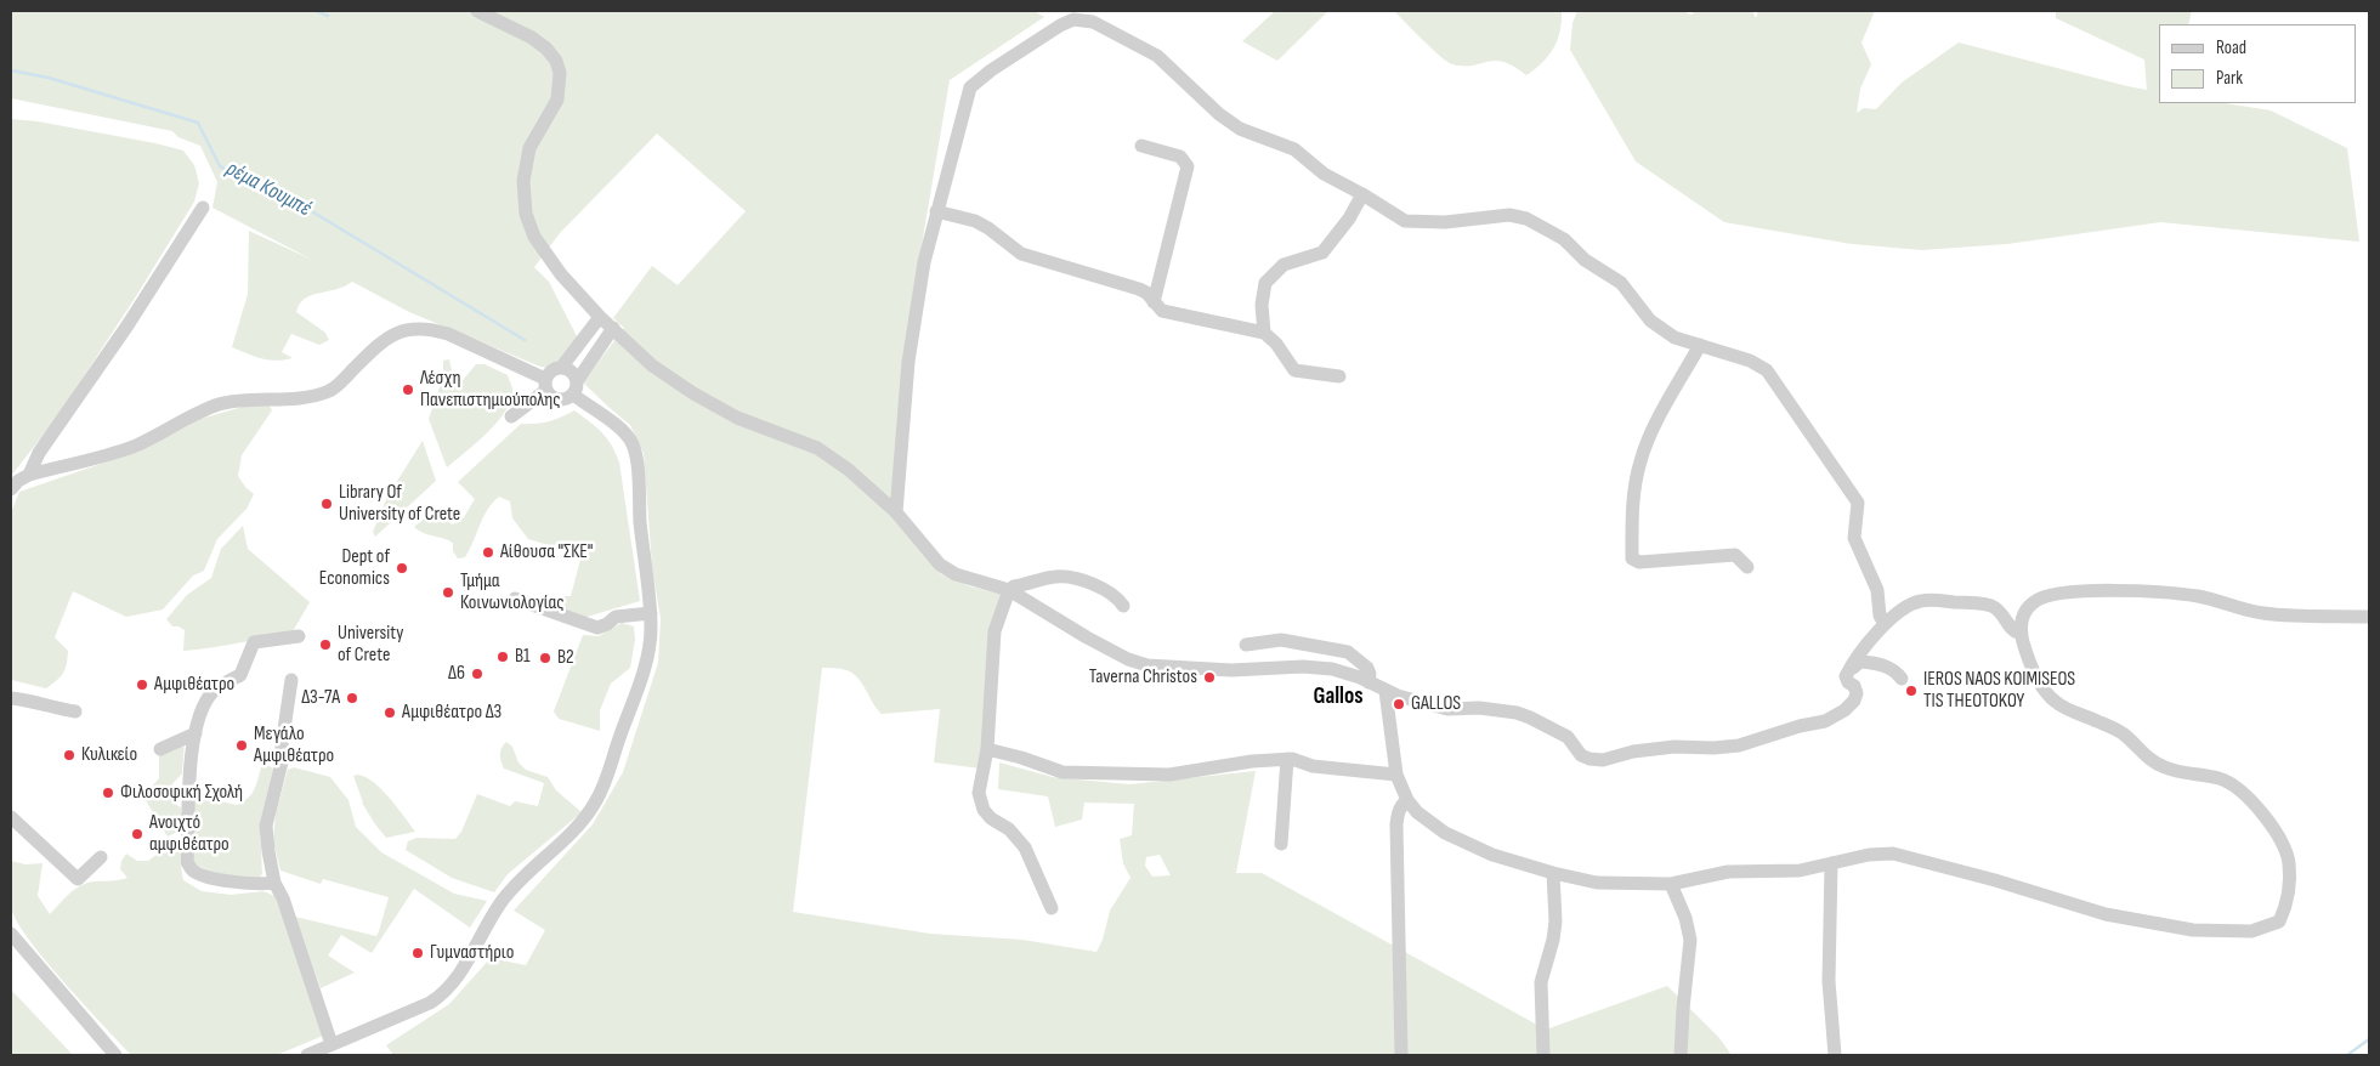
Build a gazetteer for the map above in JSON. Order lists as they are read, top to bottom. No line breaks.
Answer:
{"districts":["Gallos"],"water":["ρέμα Κουμπέ"],"places":["Λέσχη Πανεπιστημιούπολης","Library Of University of Crete","Αίθουσα \"ΣΚΕ\"","Dept of Economics","Τμήμα Κοινωνιολογίας","University of Crete","Β1","Β2","Δ6","Taverna Christos","Αμφιθέατρο","IEROS NAOS KOIMISEOS TIS THEOTOKOY","Δ3-7Α","GALLOS","Αμφιθέατρο Δ3","Μεγάλο Αμφιθέατρο","Κυλικείο","Φιλοσοφική Σχολή","Ανοιχτό αμφιθέατρο","Γυμναστήριο"],"legend":["Road","Park"]}
